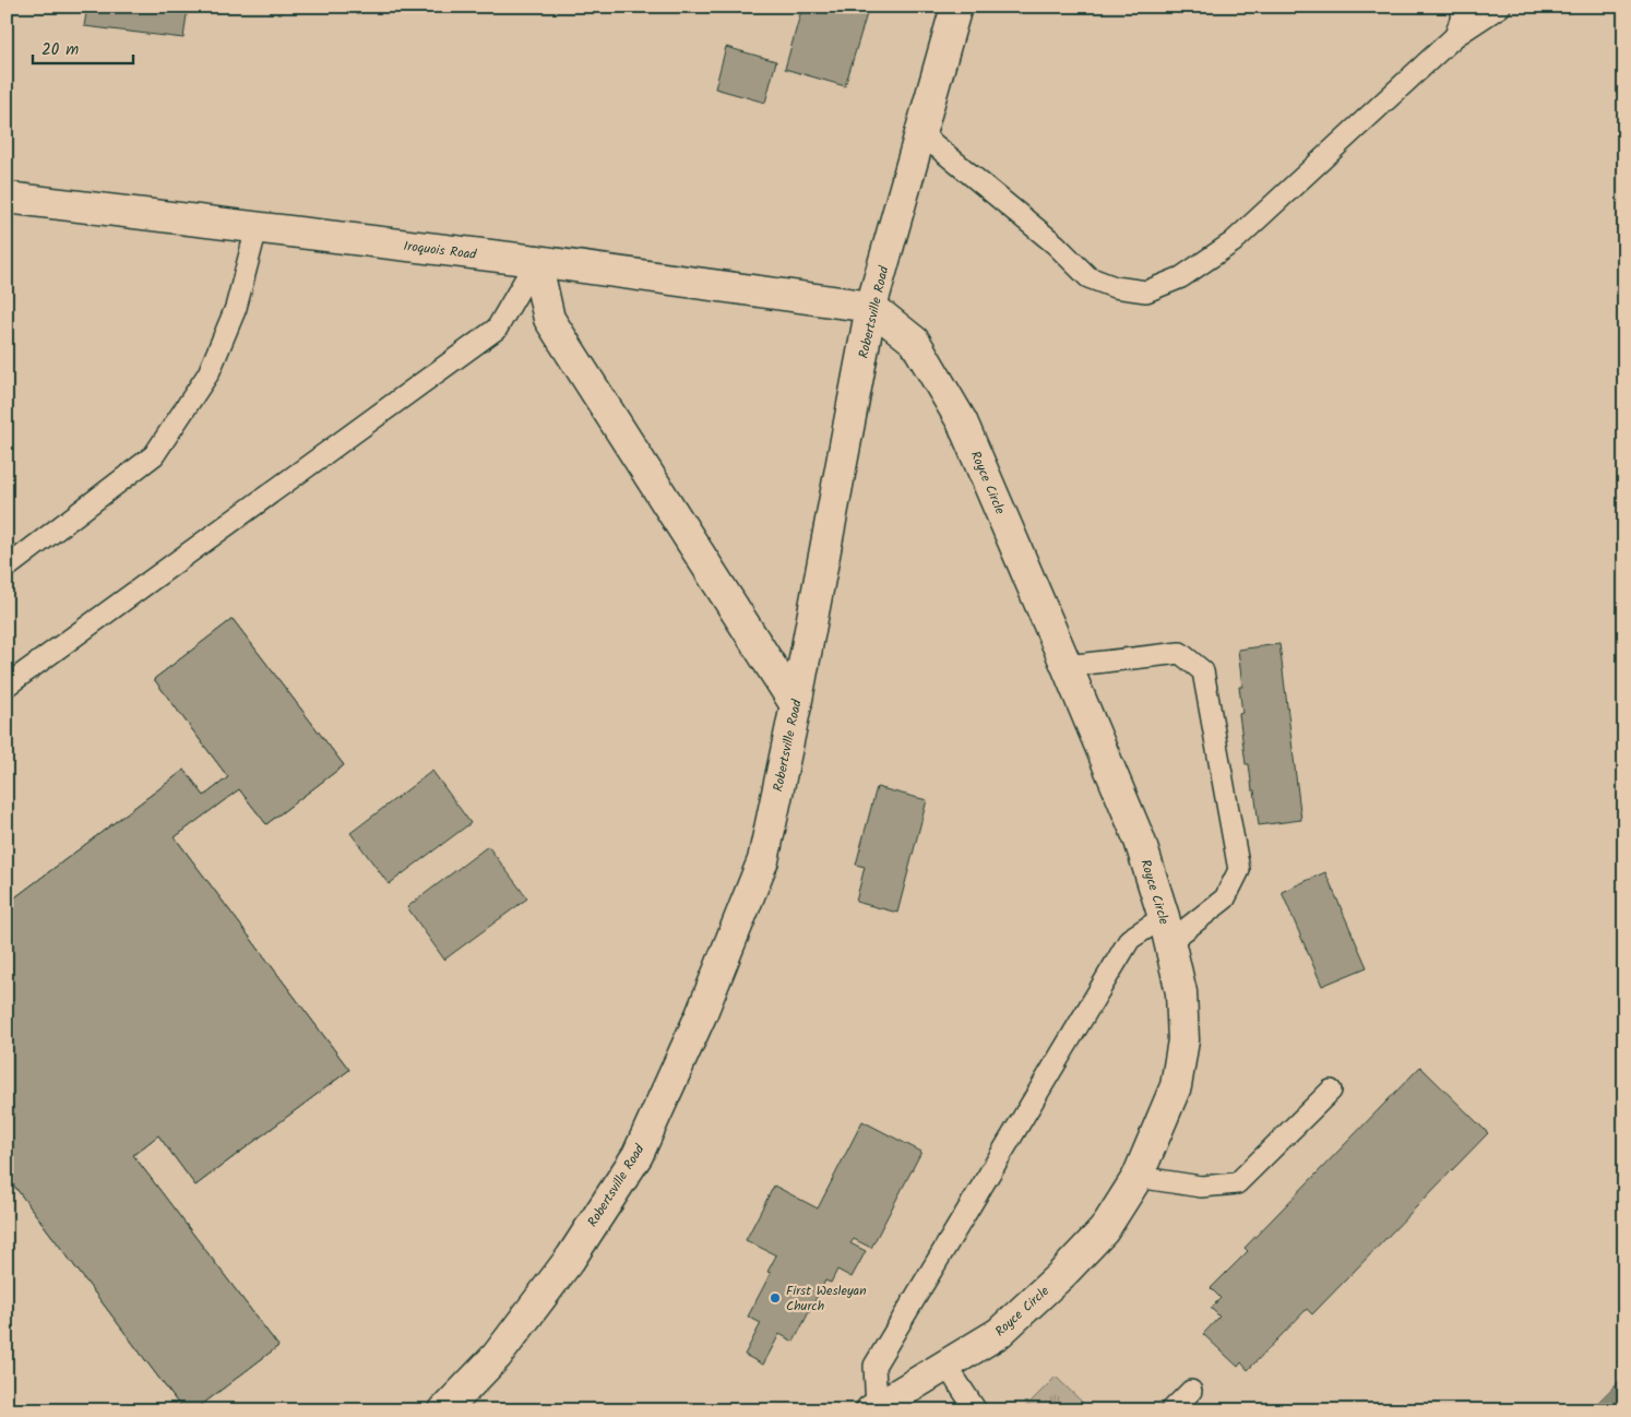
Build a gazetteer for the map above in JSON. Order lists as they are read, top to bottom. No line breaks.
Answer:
{"streets":{"street":["Iroquois Road","Robertsville Road","Royce Circle"]},"crossings":[["Iroquois Road","Robertsville Road"],["Iroquois Road","Royce Circle"],["Robertsville Road","Royce Circle"]],"places":["First Wesleyan Church"],"scale_bar":"20 m"}
